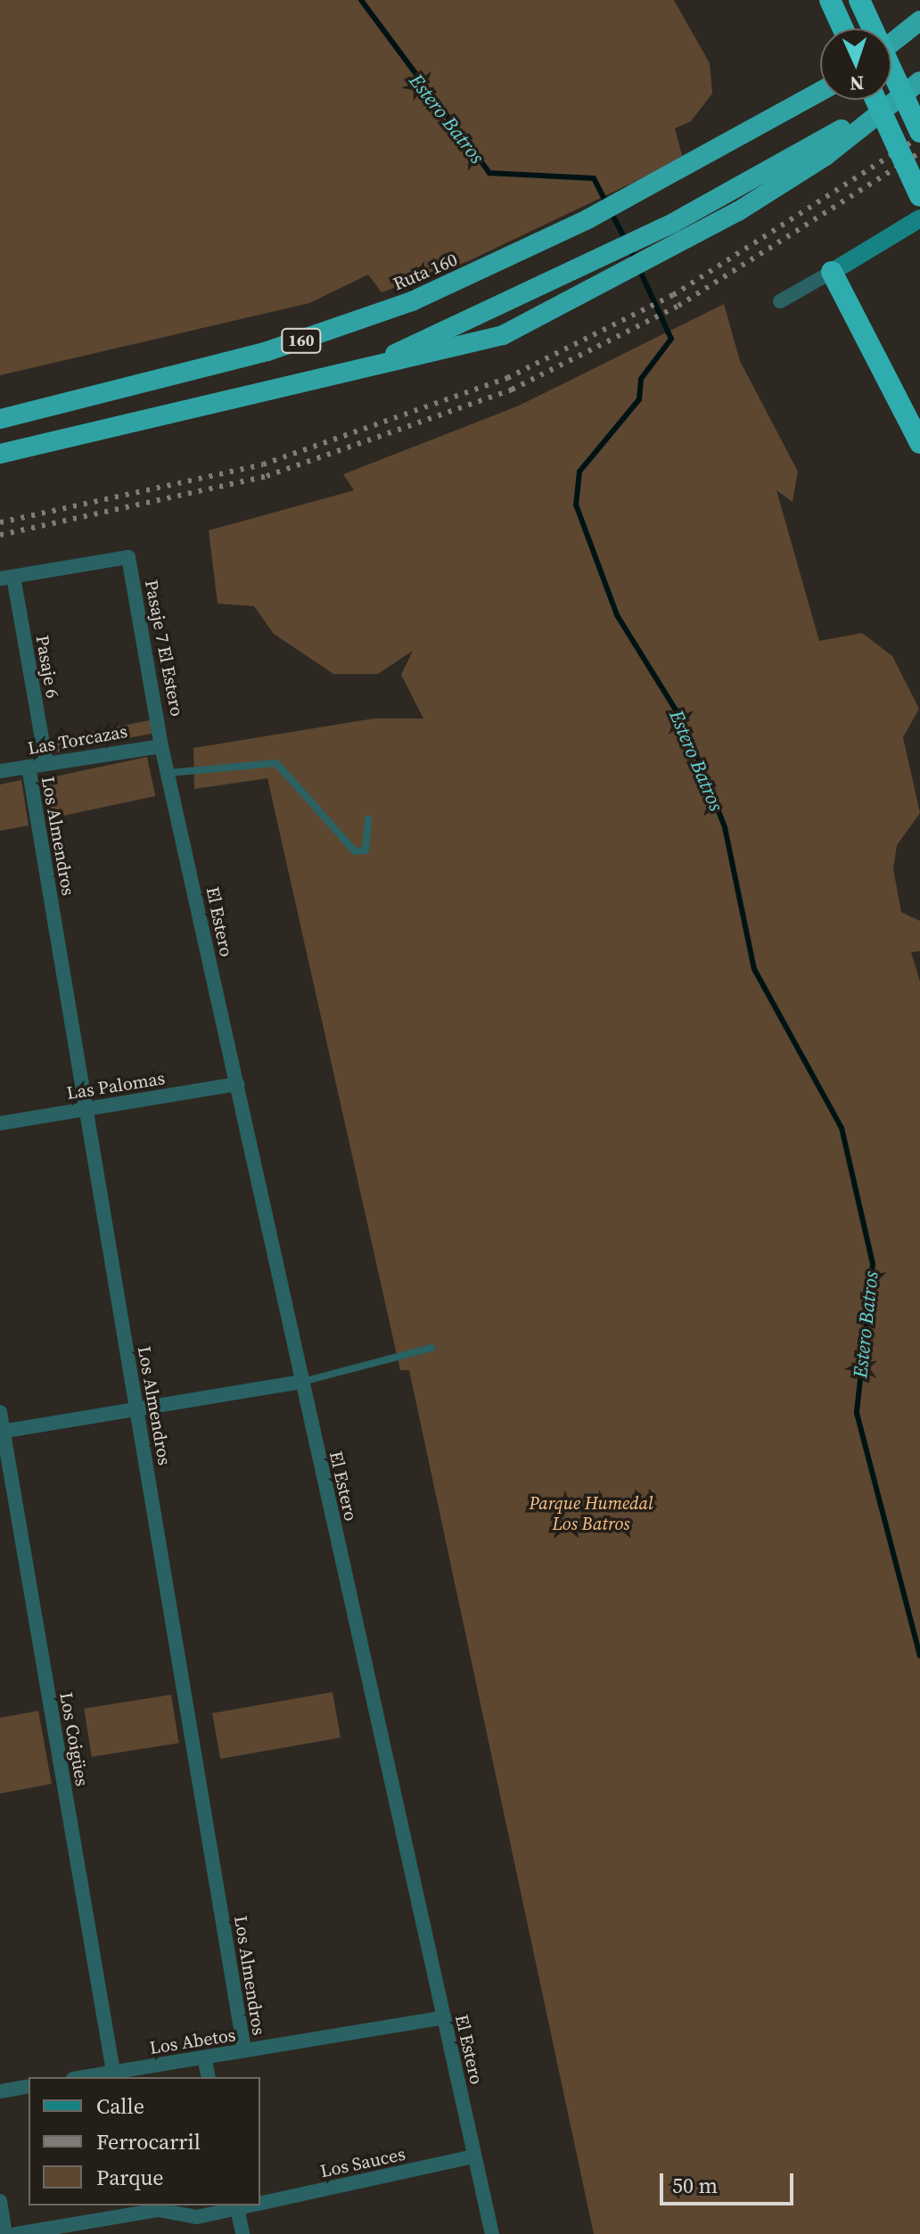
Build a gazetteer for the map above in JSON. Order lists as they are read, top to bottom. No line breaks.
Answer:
{"streets":{"highway":["Ruta 160","160"],"street":["Pasaje 7 El Estero","Pasaje 6","Las Torcazas","Los Almendros","El Estero","Las Palomas","Los Coigües","Los Abetos","Los Sauces"]},"crossings":[["Pasaje 7 El Estero","Pasaje 6"],["Pasaje 7 El Estero","Las Torcazas"],["Pasaje 7 El Estero","El Estero"],["Pasaje 6","Las Torcazas"],["Las Torcazas","Los Almendros"],["Las Torcazas","El Estero"],["Los Almendros","Las Palomas"],["Los Almendros","Los Abetos"],["El Estero","Las Palomas"],["El Estero","Los Abetos"],["El Estero","Los Sauces"],["Los Coigües","Los Abetos"]],"water":["Estero Batros"],"parks":["Parque Humedal Los Batros"],"legend":["Calle","Ferrocarril","Parque"],"scale_bar":"50 m","north":"bottom"}
